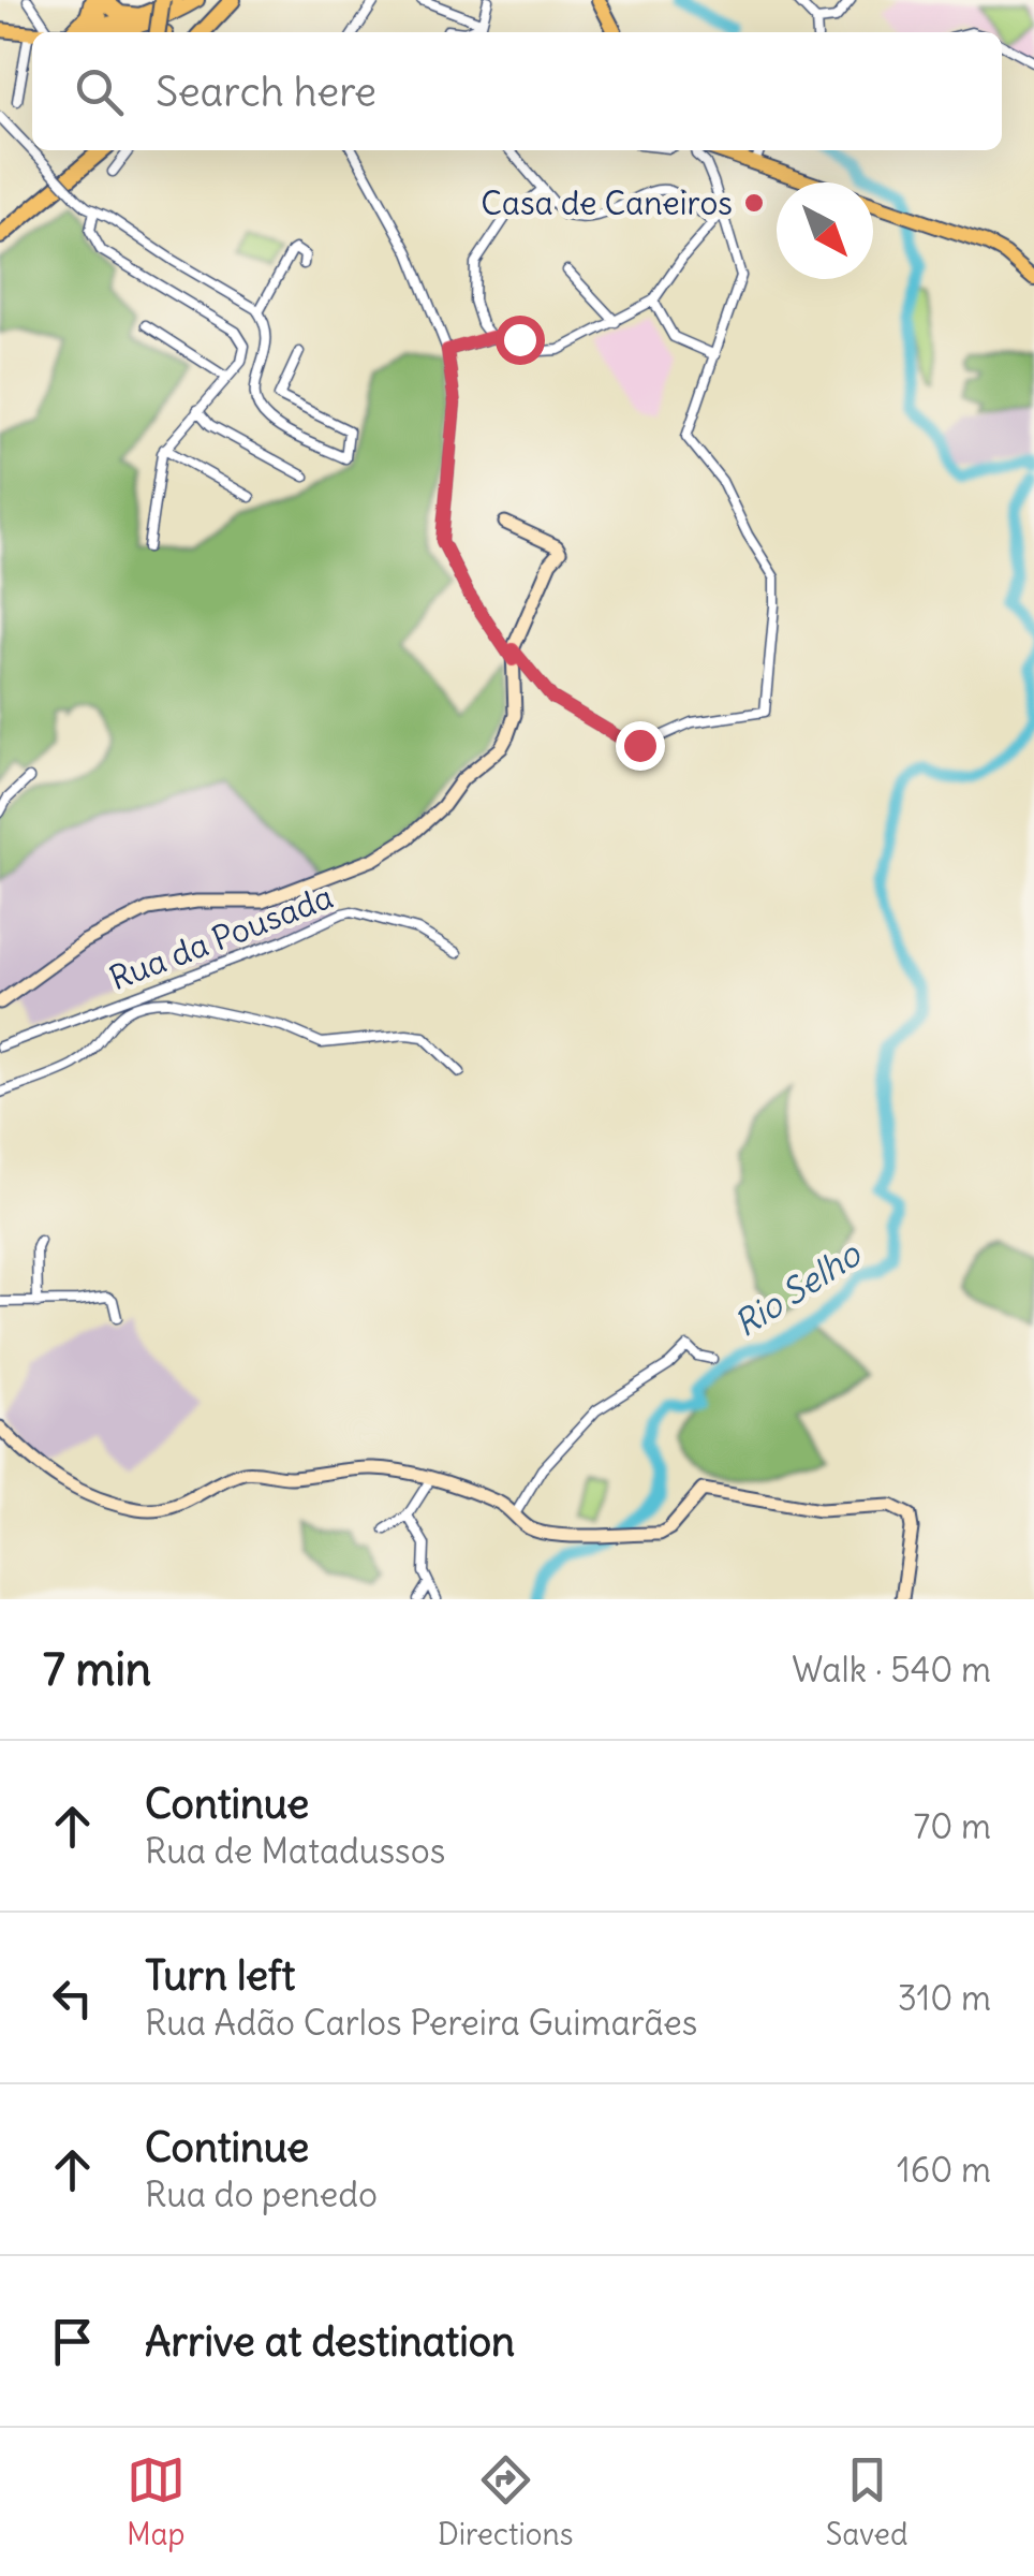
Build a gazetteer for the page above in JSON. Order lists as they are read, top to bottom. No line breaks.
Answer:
{"streets":{"street":["Rua da Pousada"]},"water":["Rio Selho"],"places":["Casa de Caneiros"],"north":"bottom right","page":{"search":"Search here","heading":["7 min","Walk · 540 m"],"list":[["Continue","Rua de Matadussos","70 m"],["Turn left","Rua Adão Carlos Pereira Guimarães","310 m"],["Continue","Rua do penedo","160 m"],"Arrive at destination"],"nav":["Map","Directions","Saved"]}}
